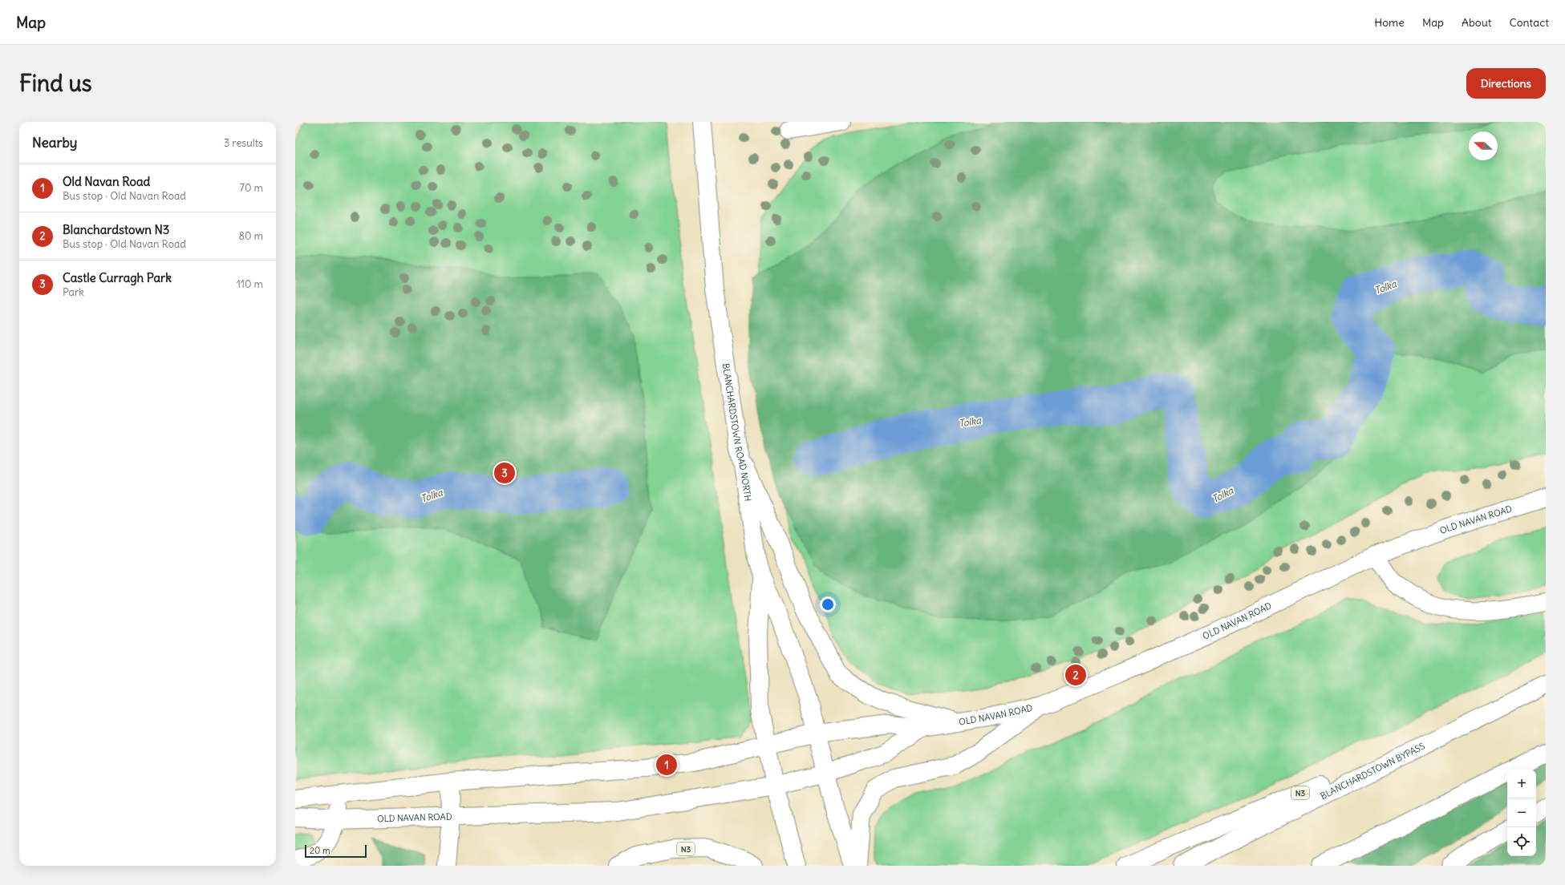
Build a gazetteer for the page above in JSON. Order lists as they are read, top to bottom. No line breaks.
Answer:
{"streets":{"main road":["BLANCHARDSTOWN ROAD NORTH","OLD NAVAN ROAD","BLANCHARDSTOWN BYPASS","N3"]},"crossings":[["BLANCHARDSTOWN ROAD NORTH","OLD NAVAN ROAD"],["BLANCHARDSTOWN BYPASS","N3"]],"water":["Tolka"],"scale_bar":"20 m","north":"left","page":{"header":"Map","nav":["Home","Map","About","Contact"],"buttons":"Directions","title":"Find us","heading":["Nearby","3 results"],"list":[{"mark":"1","name":"Old Navan Road","note":"Bus stop · Old Navan Road","value":"70 m"},{"mark":"2","name":"Blanchardstown N3","note":"Bus stop · Old Navan Road","value":"80 m"},{"mark":"3","name":"Castle Curragh Park","note":"Park","value":"110 m"}],"pins":["3","2","1"],"map_buttons":["+","−"],"scale":"20 m"}}
